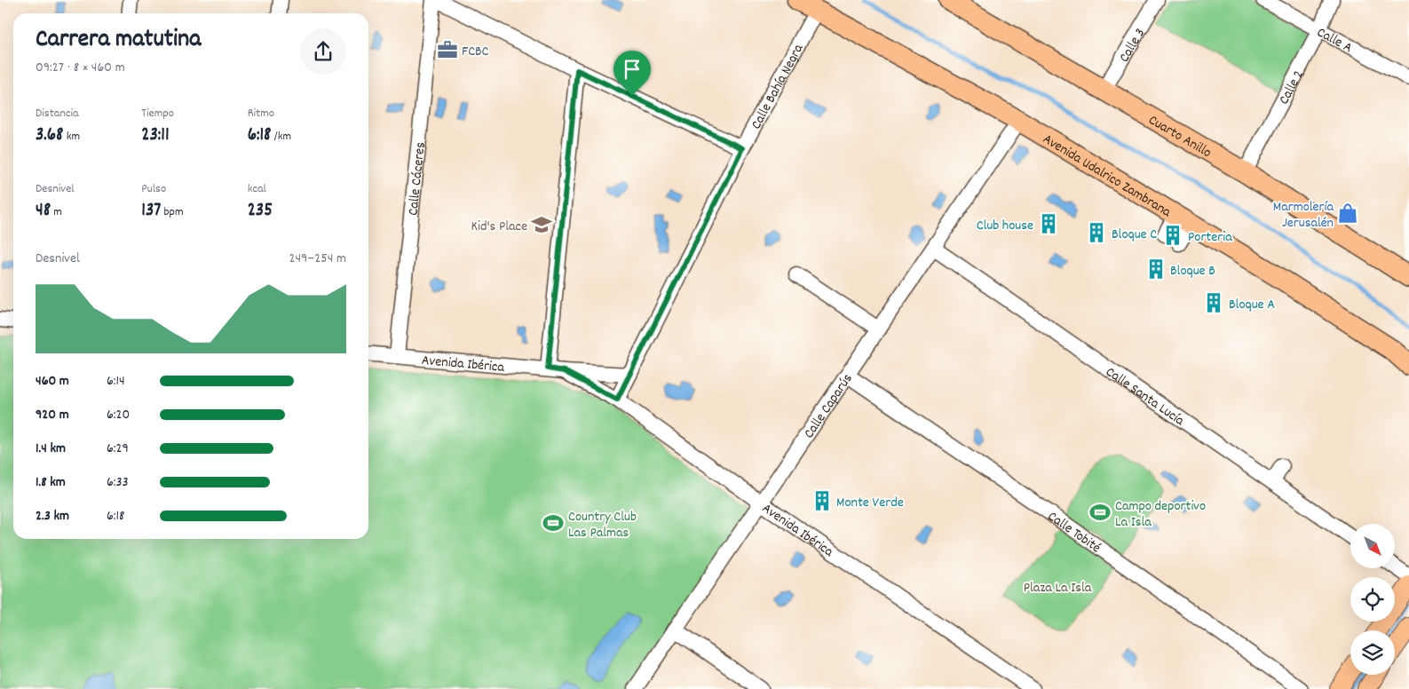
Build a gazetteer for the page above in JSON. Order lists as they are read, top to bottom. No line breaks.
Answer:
{"streets":{"highway":["Cuarto Anillo","Avenida Udalrico Zambrana"],"street":["Calle A","Calle 3","Calle Bahía Negra","Calle 2","Calle Cáceres","Avenida Ibérica","Calle Santa Lucía","Calle Caparús","Calle Tobité"]},"crossings":[["Calle A","Calle 2"],["Calle 3","Cuarto Anillo"],["Calle Bahía Negra","Avenida Udalrico Zambrana"],["Calle Bahía Negra","Avenida Ibérica"],["Calle 2","Cuarto Anillo"],["Avenida Udalrico Zambrana","Calle Caparús"],["Calle Cáceres","Avenida Ibérica"],["Avenida Ibérica","Calle Caparús"],["Calle Santa Lucía","Calle Caparús"],["Calle Caparús","Calle Tobité"]],"parks":["Plaza La Isla"],"places":{"office":["FCBC"],"shop":["Marmolería Jerusalén"],"building":["Club house","Bloque C","Porteria","Bloque B","Bloque A","Monte Verde"],"school or university":["Kid's Place"],"sports":["Campo deportivo La Isla","Country Club Las Palmas"]},"north":"bottom right","page":{"heading":["Carrera matutina","09:27 · 8 × 460 m"],"stats":[["Distancia","3.68 km"],["Tiempo","23:11"],["Ritmo","6:18 /km"],["Desnivel","48 m"],["Pulso","137 bpm"],["kcal","235"]],"chart":["Desnivel","249–254 m"],"list":[{"name":"460 m","note":"6:14"},{"name":"920 m","note":"6:20"},{"name":"1.4 km","note":"6:29"},{"name":"1.8 km","note":"6:33"},{"name":"2.3 km","note":"6:18"}]}}
